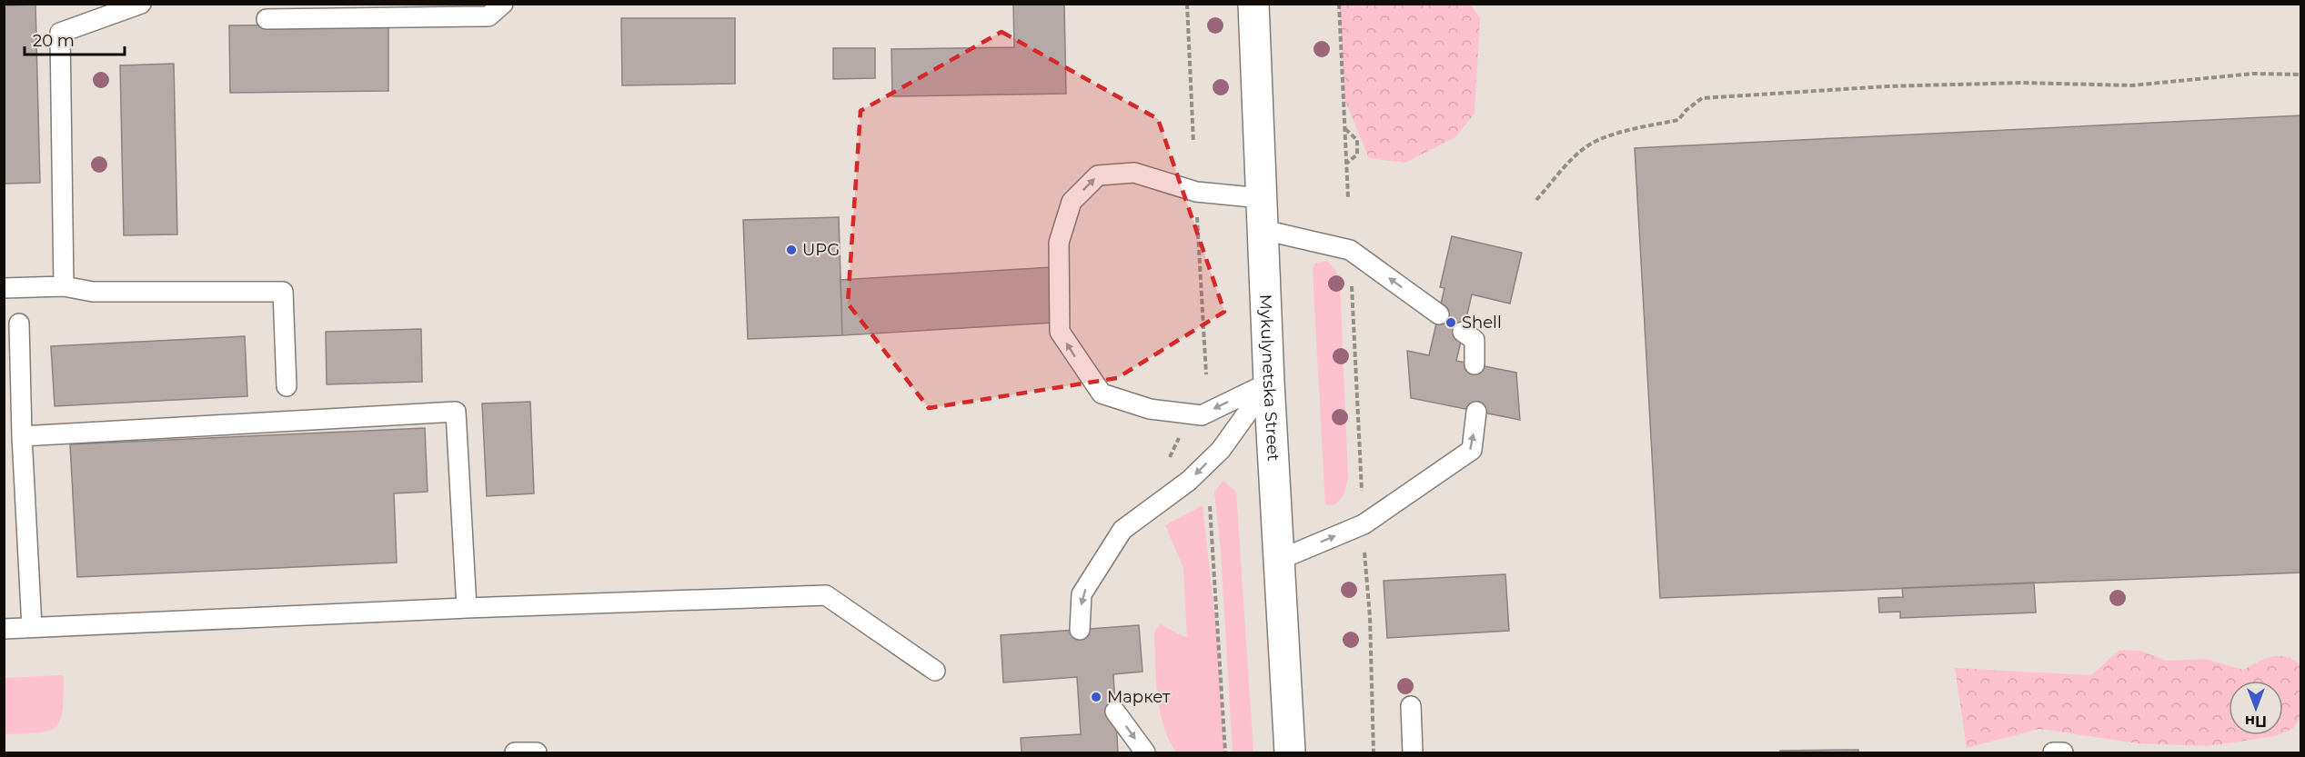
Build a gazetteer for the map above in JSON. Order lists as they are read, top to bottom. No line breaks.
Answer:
{"streets":{"highway":["Mykulynetska Street"]},"places":["UPG","Shell","Маркет"],"scale_bar":"20 m","north":"bottom"}
